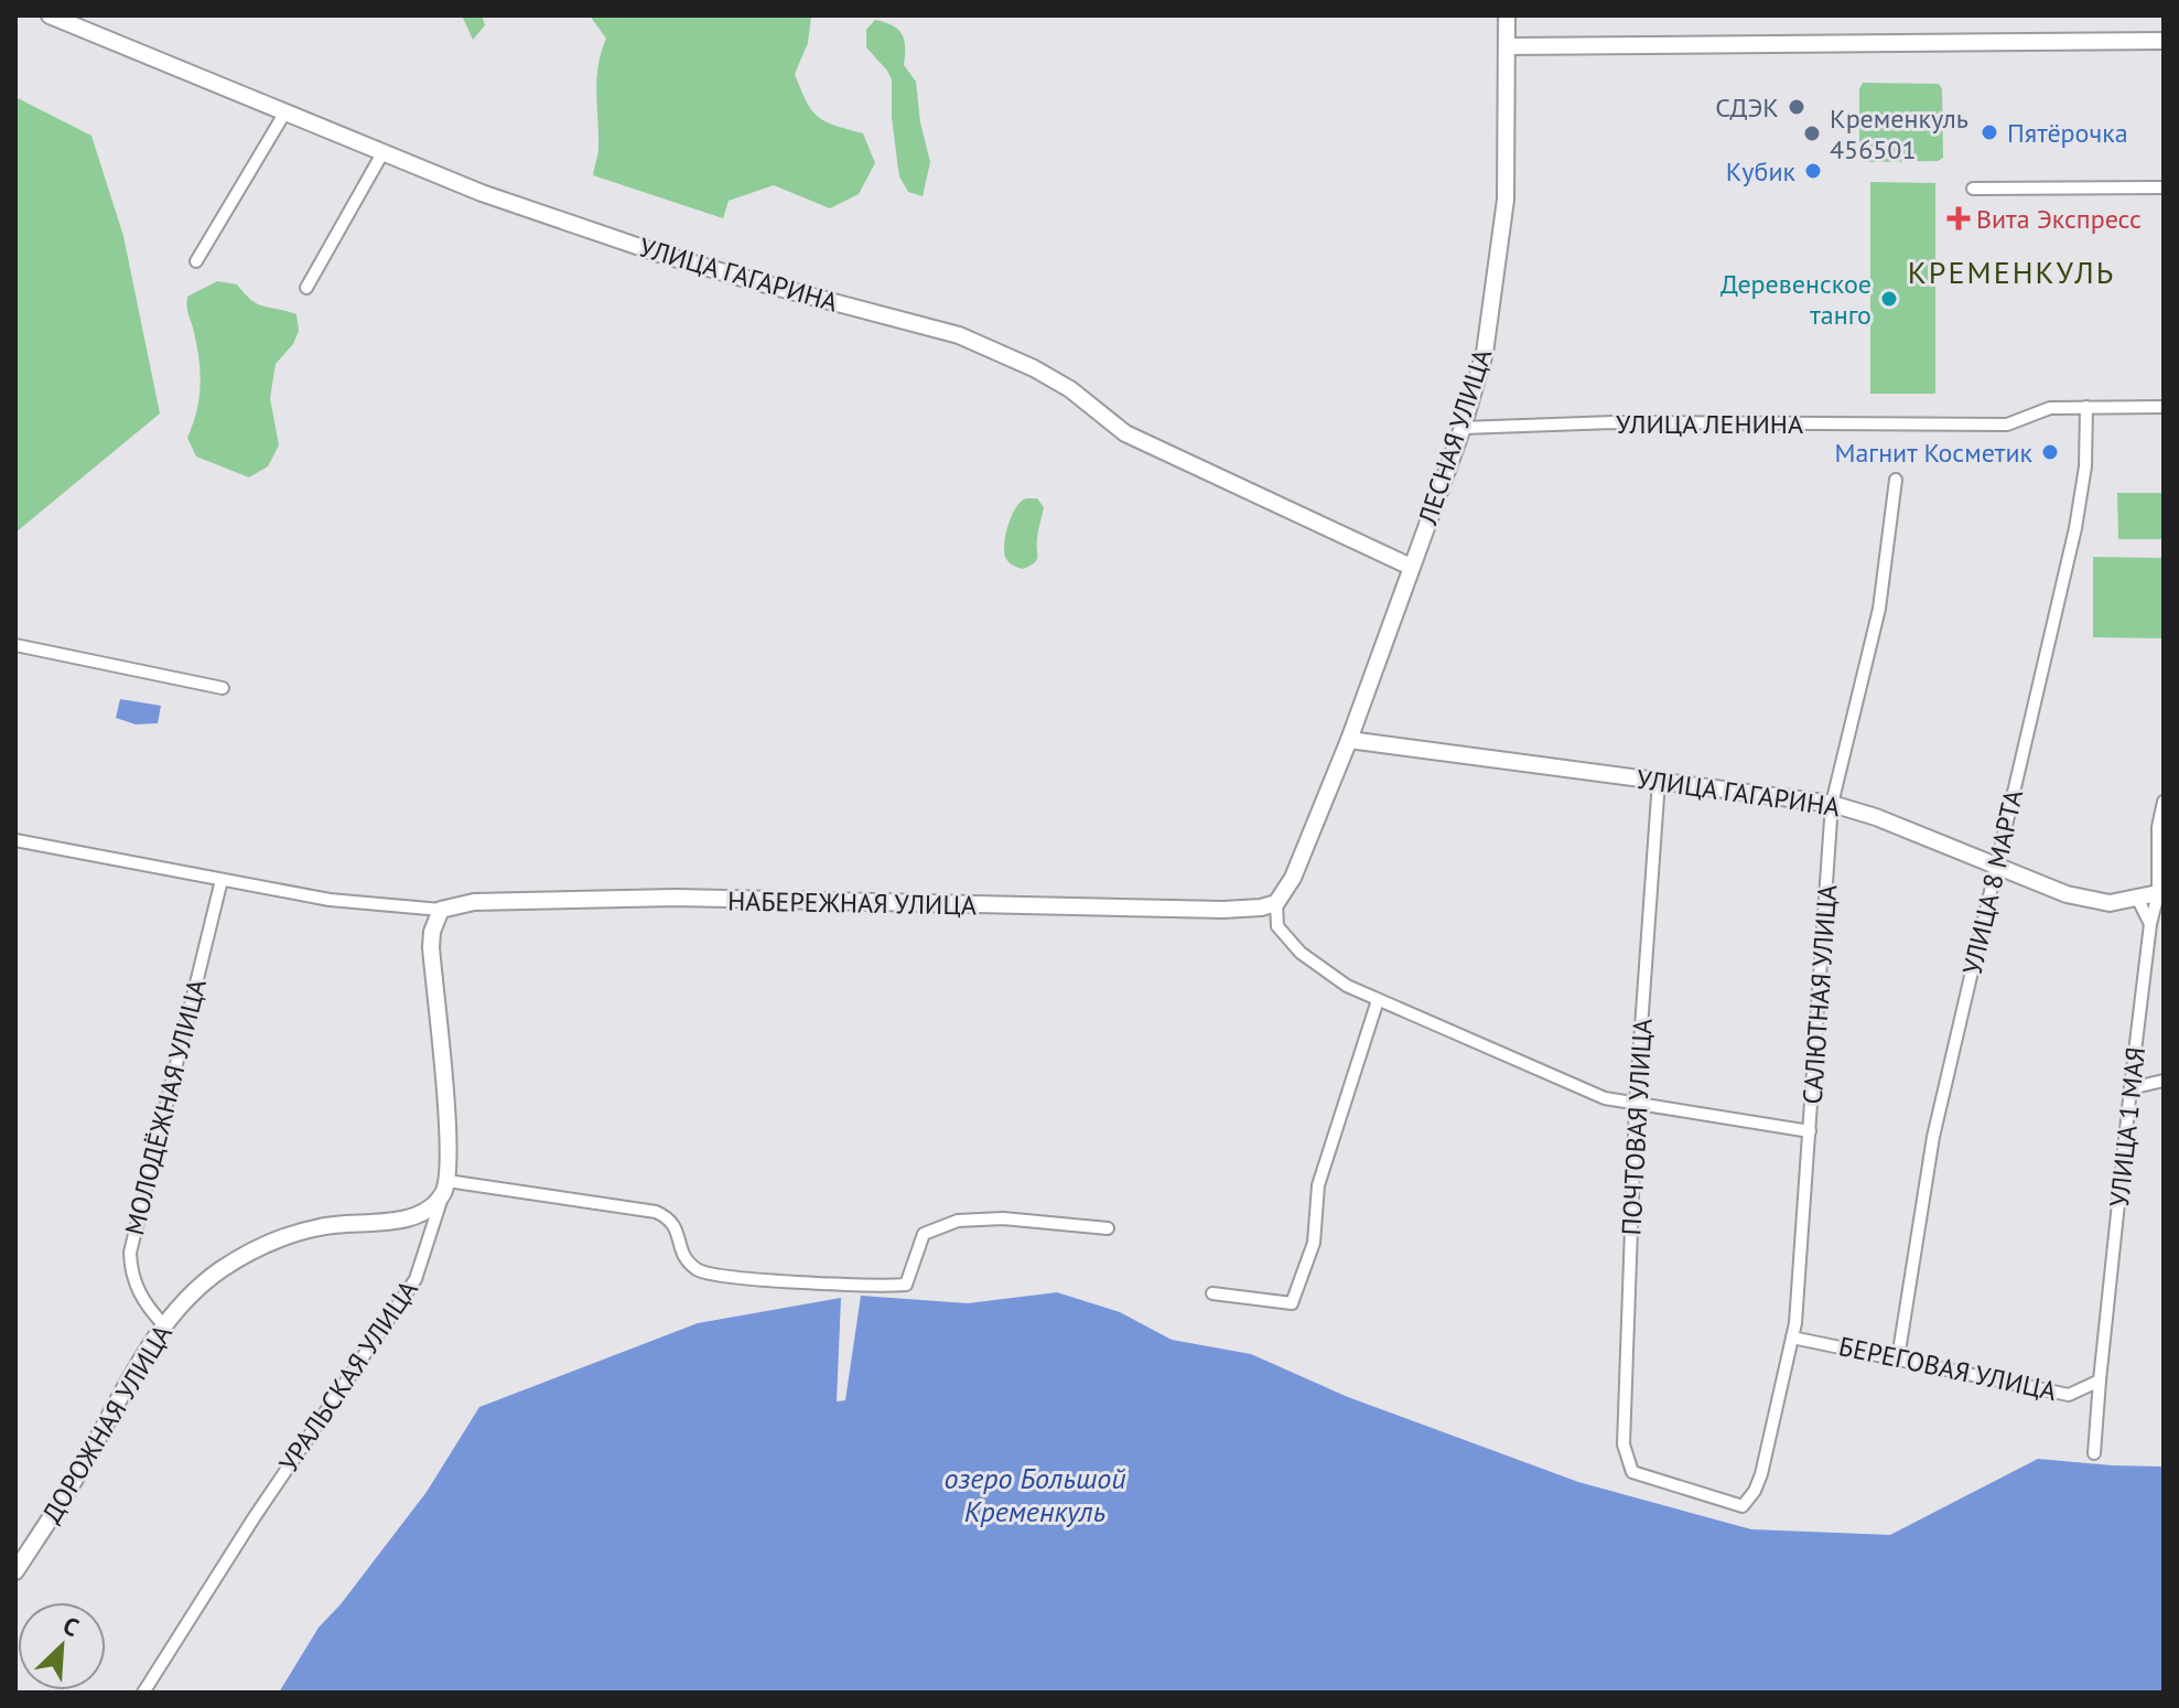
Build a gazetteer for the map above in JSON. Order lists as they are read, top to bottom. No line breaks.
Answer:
{"streets":{"street":["УЛИЦА ГАГАРИНА","УЛИЦА ЛЕНИНА","ЛЕСНАЯ УЛИЦА","УЛИЦА 8 МАРТА","НАБЕРЕЖНАЯ УЛИЦА","САЛЮТНАЯ УЛИЦА","МОЛОДЁЖНАЯ УЛИЦА","ПОЧТОВАЯ УЛИЦА","УЛИЦА 1 МАЯ","БЕРЕГОВАЯ УЛИЦА","УРАЛЬСКАЯ УЛИЦА","ДОРОЖНАЯ УЛИЦА"]},"crossings":[["УЛИЦА ГАГАРИНА","ЛЕСНАЯ УЛИЦА"],["УЛИЦА ГАГАРИНА","УЛИЦА 8 МАРТА"],["УЛИЦА ГАГАРИНА","САЛЮТНАЯ УЛИЦА"],["УЛИЦА ГАГАРИНА","ПОЧТОВАЯ УЛИЦА"],["УЛИЦА ГАГАРИНА","УЛИЦА 1 МАЯ"],["УЛИЦА ЛЕНИНА","ЛЕСНАЯ УЛИЦА"],["УЛИЦА ЛЕНИНА","УЛИЦА 8 МАРТА"],["УЛИЦА 8 МАРТА","БЕРЕГОВАЯ УЛИЦА"],["НАБЕРЕЖНАЯ УЛИЦА","УРАЛЬСКАЯ УЛИЦА"],["САЛЮТНАЯ УЛИЦА","ПОЧТОВАЯ УЛИЦА"],["САЛЮТНАЯ УЛИЦА","БЕРЕГОВАЯ УЛИЦА"],["МОЛОДЁЖНАЯ УЛИЦА","ДОРОЖНАЯ УЛИЦА"],["УЛИЦА 1 МАЯ","БЕРЕГОВАЯ УЛИЦА"],["УРАЛЬСКАЯ УЛИЦА","ДОРОЖНАЯ УЛИЦА"]],"districts":["КРЕМЕНКУЛЬ"],"water":["озеро Большой Кременкуль"],"places":{"other":["СДЭК","Пятёрочка","Кременкуль 456501","Кубик","Деревенское танго","Магнит Косметик"],"health":["Вита Экспресс"]},"north":"top right"}
